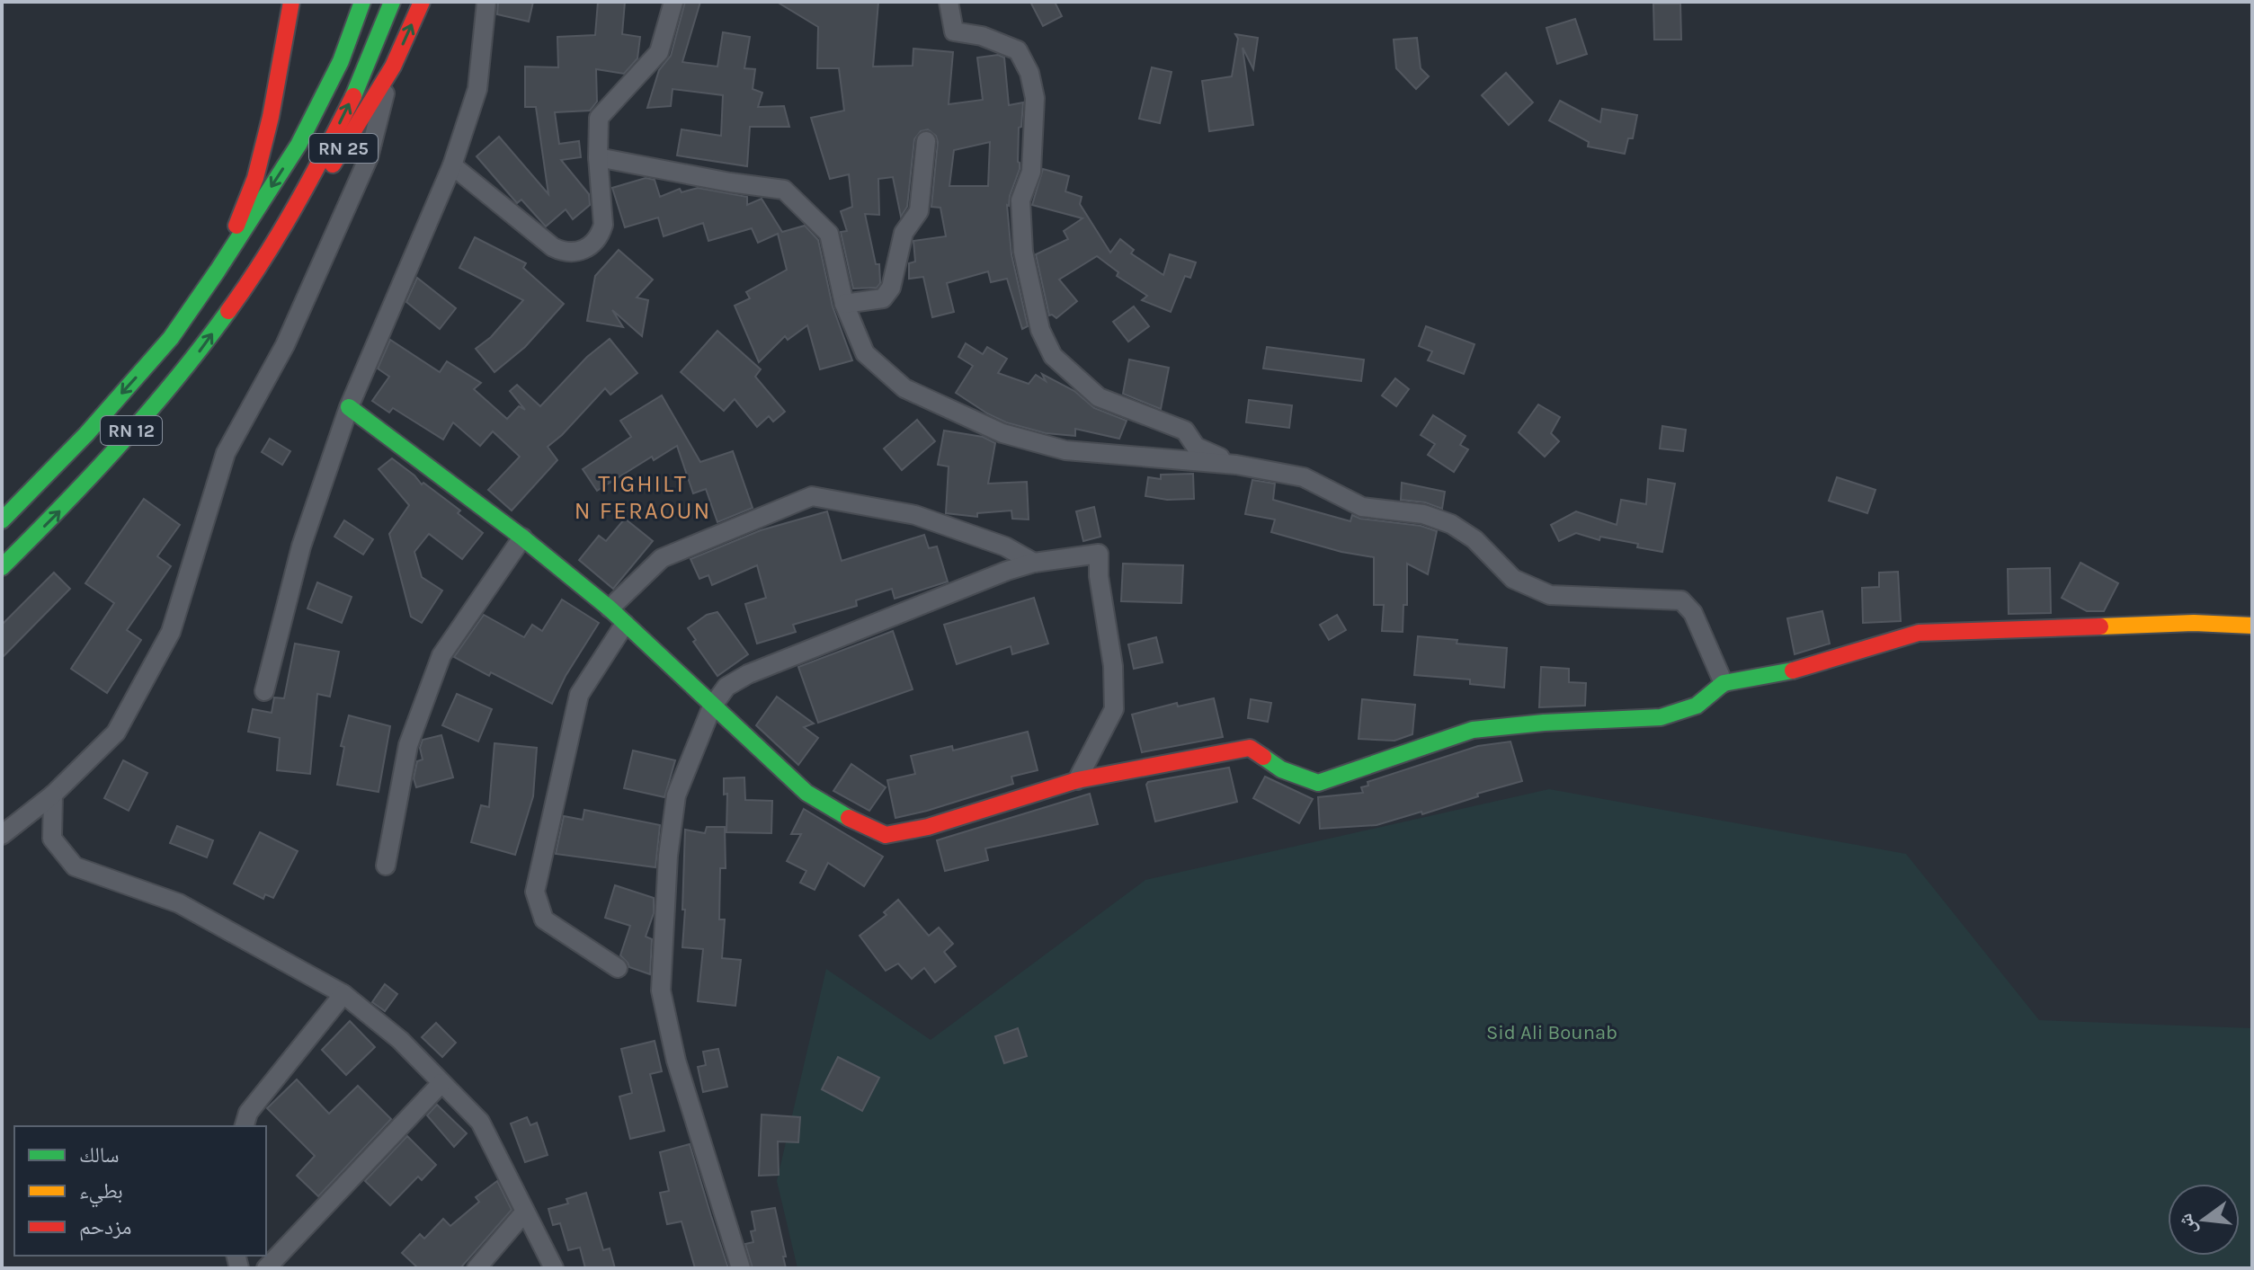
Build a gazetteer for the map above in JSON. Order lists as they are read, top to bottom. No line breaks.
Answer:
{"streets":{"main road":["RN 25","RN 12"]},"crossings":[["RN 25","RN 12"]],"districts":["TIGHILT N FERAOUN"],"parks":["Sid Ali Bounab"],"legend":["سالك","بطيء","مزدحم"],"north":"left"}
